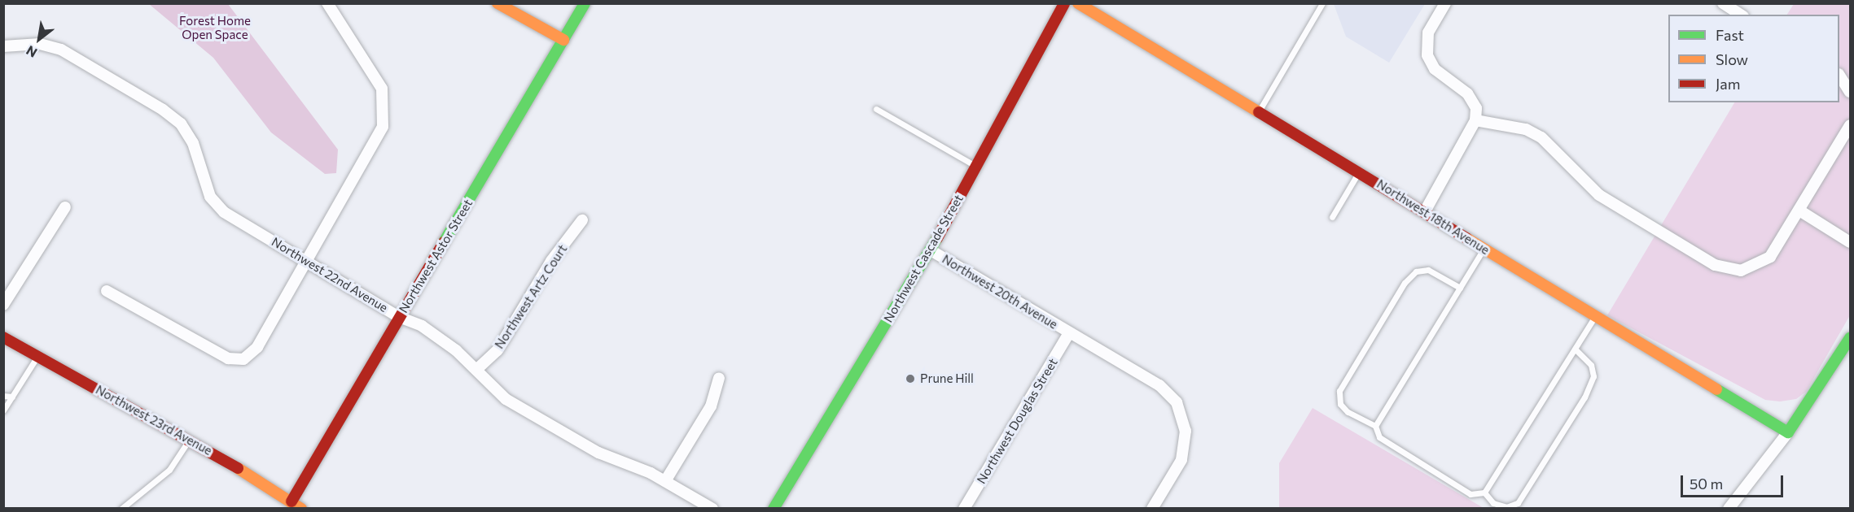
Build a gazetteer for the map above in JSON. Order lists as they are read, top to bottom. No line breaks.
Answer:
{"streets":{"street":["Northwest 18th Avenue","Northwest Astor Street","Northwest Cascade Street","Northwest 22nd Avenue","Northwest 20th Avenue","Northwest Artz Court","Northwest 23rd Avenue","Northwest Douglas Street"]},"crossings":[["Northwest Astor Street","Northwest 22nd Avenue"],["Northwest Astor Street","Northwest 23rd Avenue"],["Northwest Cascade Street","Northwest 20th Avenue"],["Northwest 22nd Avenue","Northwest Artz Court"],["Northwest 20th Avenue","Northwest Douglas Street"]],"parks":["Forest Home Open Space"],"places":["Prune Hill"],"legend":["Fast","Slow","Jam"],"scale_bar":"50 m","north":"bottom left"}
